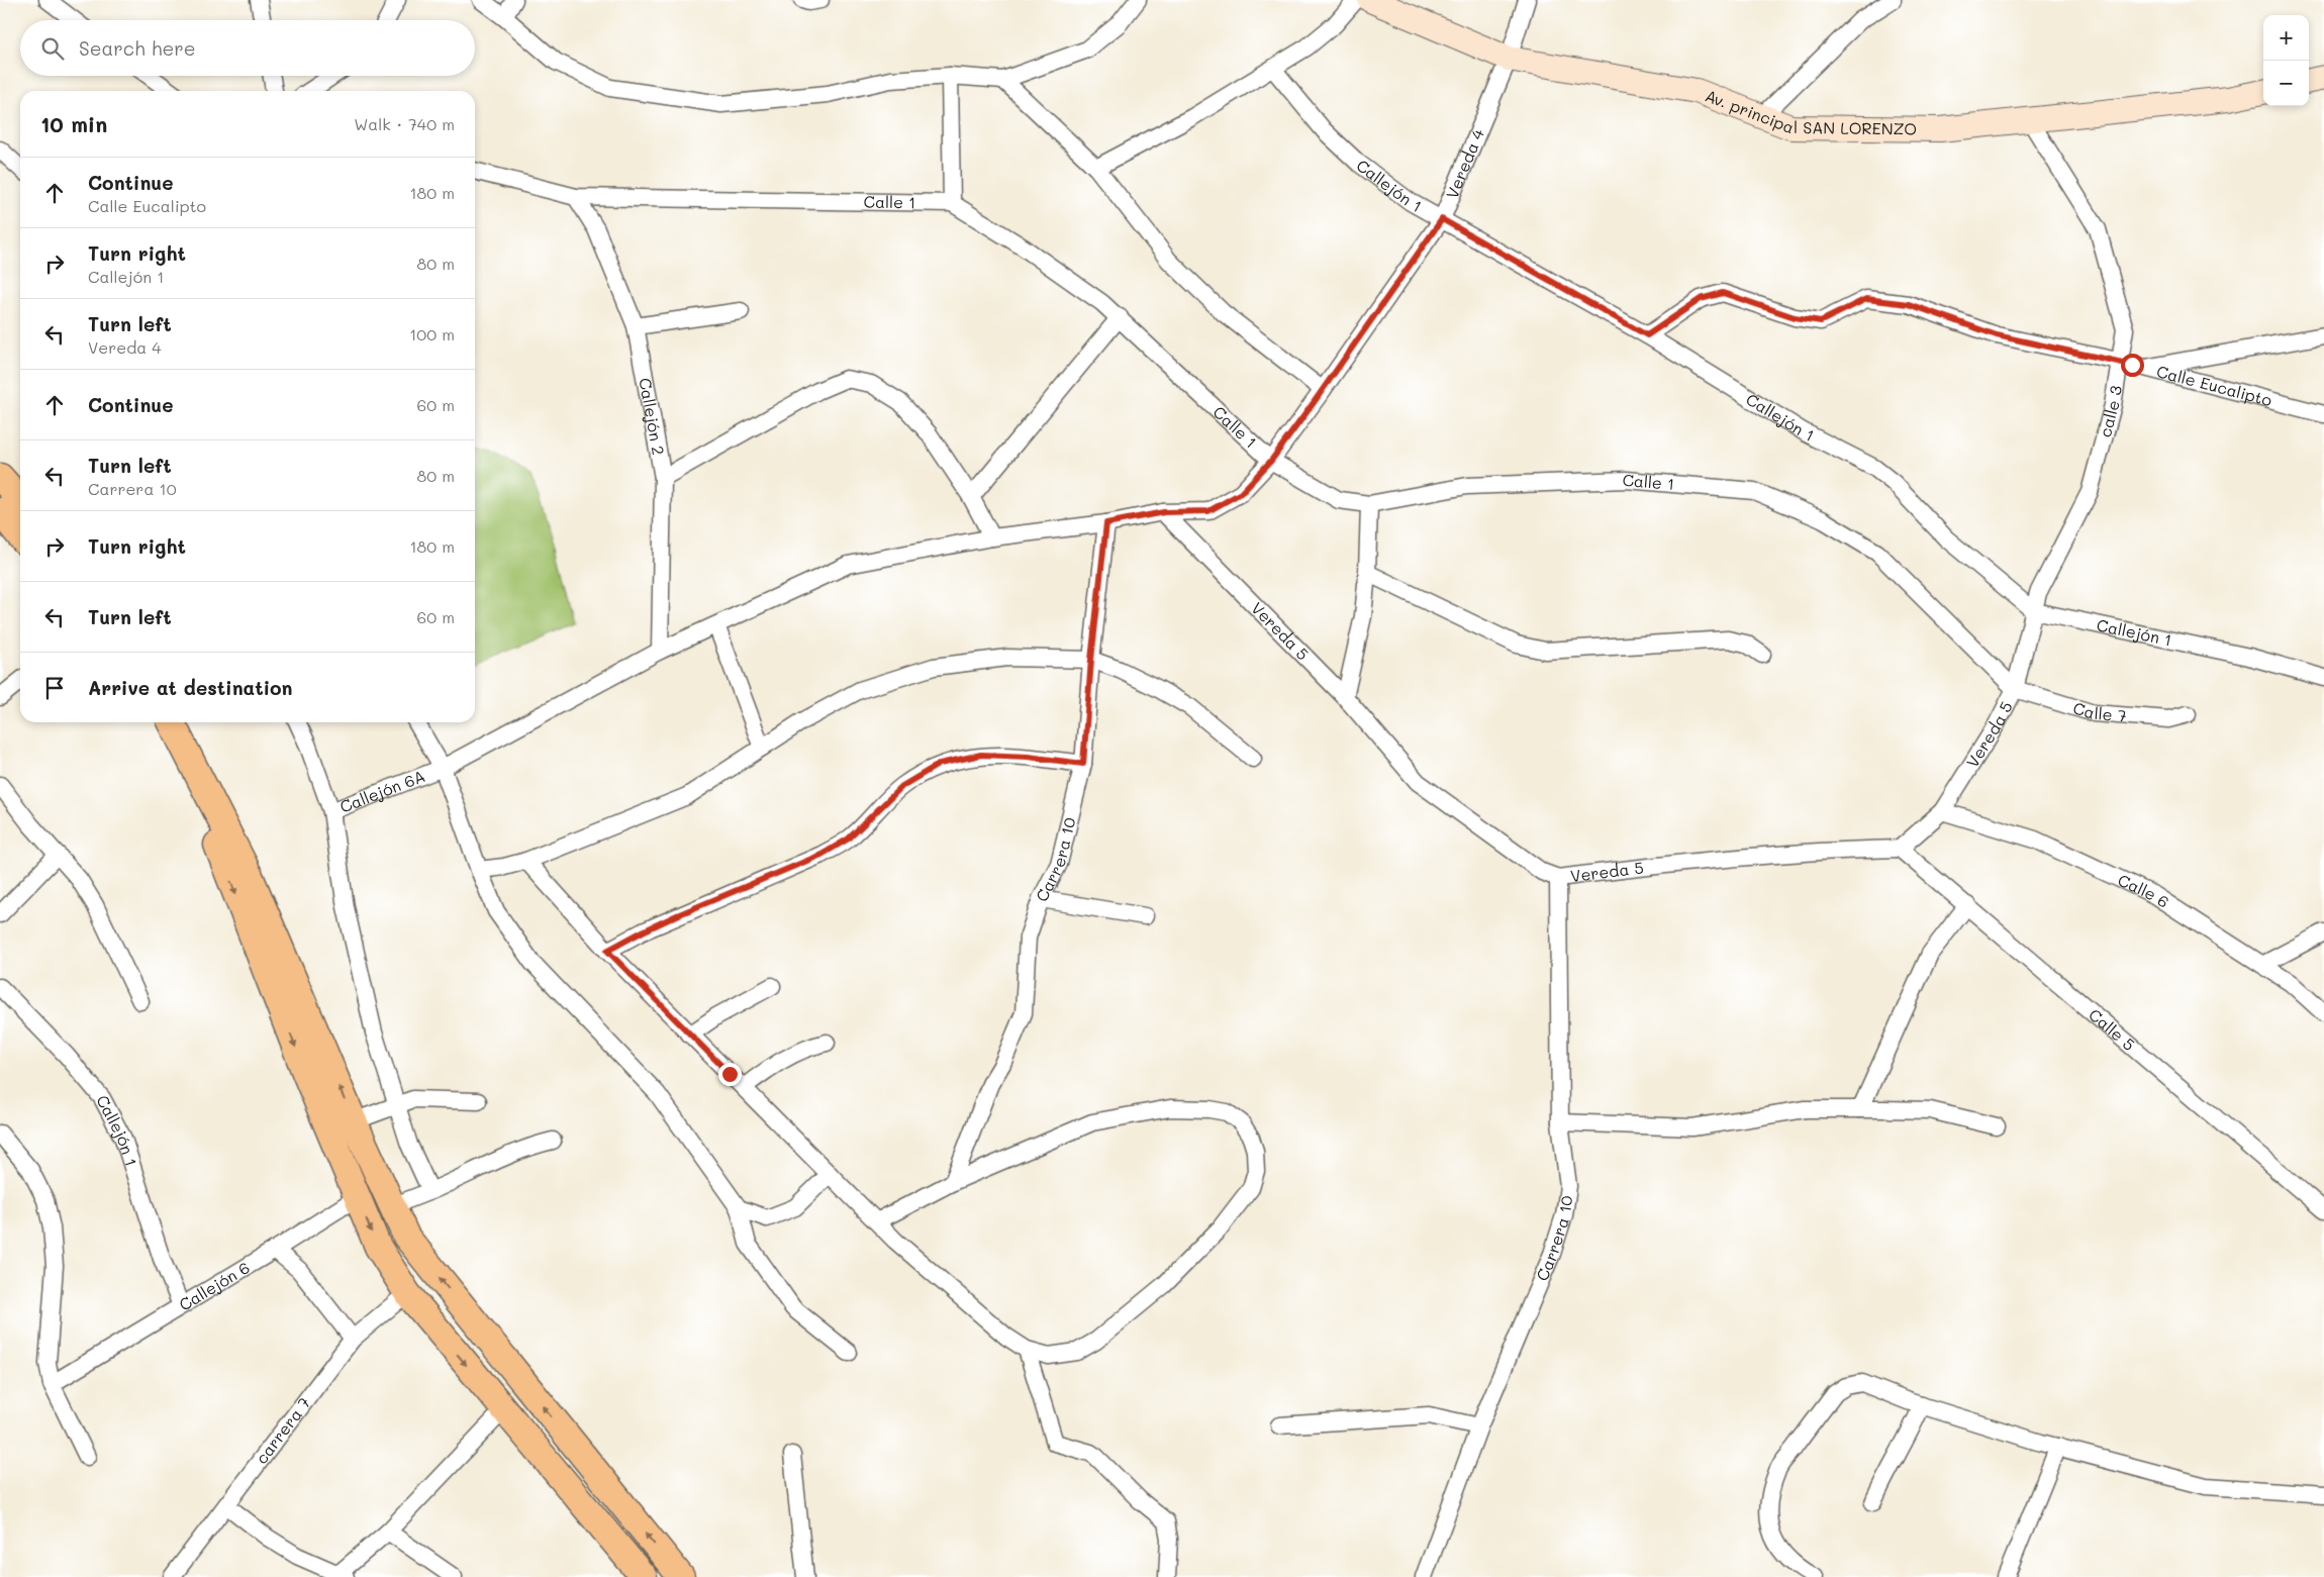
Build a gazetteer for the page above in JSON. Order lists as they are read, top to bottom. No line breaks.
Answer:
{"streets":{"main road":["Av. principal SAN LORENZO"],"street":["Vereda 4","Callejón 1","Calle 1","Calle Eucalipto","calle 3","Callejón 2","Vereda 5","Calle 7","Callejón 6A","Carrera 10","Calle 6","Calle 5","Callejón 6","carrera 7"]},"crossings":[["Av. principal SAN LORENZO","Vereda 4"],["Av. principal SAN LORENZO","calle 3"],["Vereda 4","Callejón 1"],["Vereda 4","Calle 1"],["Vereda 4","Vereda 5"],["Vereda 4","Callejón 6A"],["Vereda 4","Carrera 10"],["Callejón 1","Calle Eucalipto"],["Callejón 1","Vereda 5"],["Callejón 1","Callejón 6"],["Calle 1","Callejón 2"],["Calle 1","Vereda 5"],["Calle 1","Calle 7"],["Calle Eucalipto","calle 3"],["calle 3","Vereda 5"],["Callejón 2","Callejón 6A"],["Vereda 5","Calle 7"],["Vereda 5","Carrera 10"],["Vereda 5","Calle 6"],["Vereda 5","Calle 5"]],"page":{"map_buttons":["+","−"],"search":"Search here","heading":["10 min","Walk · 740 m"],"list":[["Continue","Calle Eucalipto","180 m"],["Turn right","Callejón 1","80 m"],["Turn left","Vereda 4","100 m"],["Continue","60 m"],["Turn left","Carrera 10","80 m"],["Turn right","180 m"],["Turn left","60 m"],"Arrive at destination"]}}
